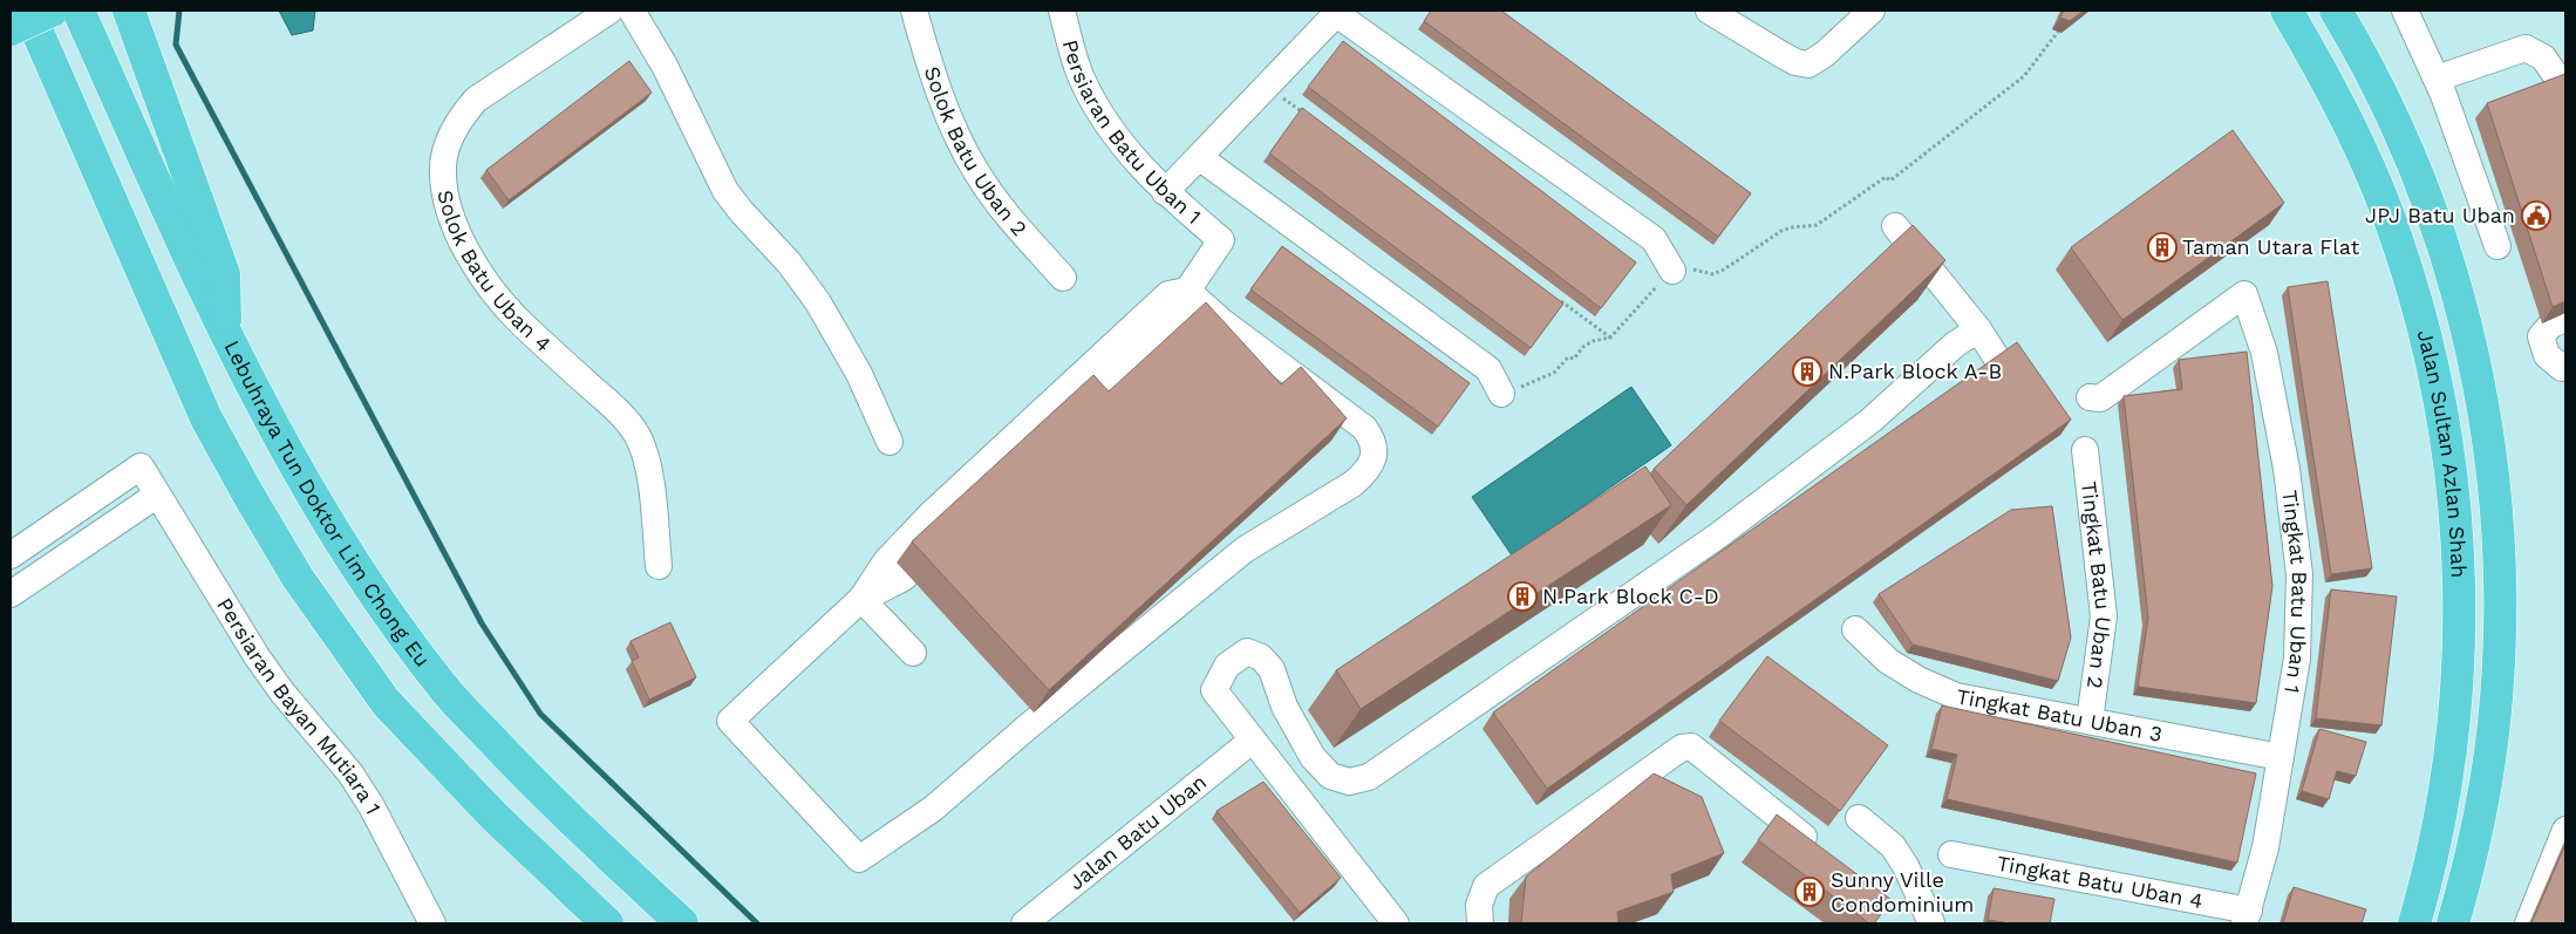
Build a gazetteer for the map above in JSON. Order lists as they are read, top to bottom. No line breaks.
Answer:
{"streets":{"highway":["Jalan Sultan Azlan Shah","Lebuhraya Tun Doktor Lim Chong Eu"],"street":["Persiaran Batu Uban 1","Solok Batu Uban 2","Solok Batu Uban 4","Tingkat Batu Uban 2","Tingkat Batu Uban 1","Persiaran Bayan Mutiara 1","Tingkat Batu Uban 3","Jalan Batu Uban","Tingkat Batu Uban 4"]},"crossings":[["Tingkat Batu Uban 2","Tingkat Batu Uban 3"],["Tingkat Batu Uban 1","Tingkat Batu Uban 3"],["Tingkat Batu Uban 1","Tingkat Batu Uban 4"]],"places":{"public building":["JPJ Batu Uban"],"building":["Taman Utara Flat","N.Park Block A-B","N.Park Block C-D","Sunny Ville Condominium"]}}
